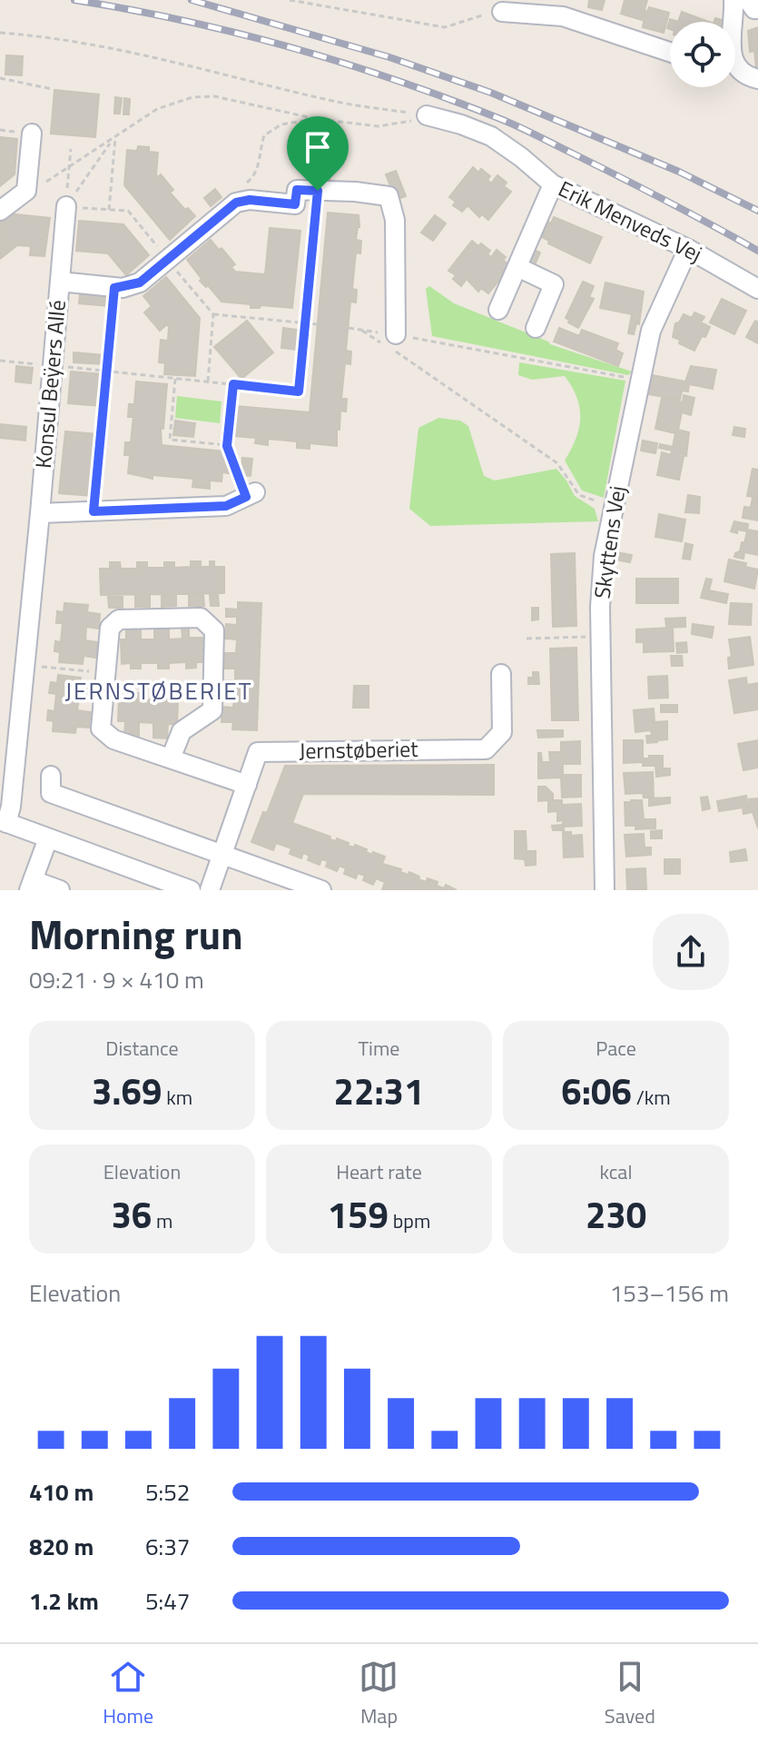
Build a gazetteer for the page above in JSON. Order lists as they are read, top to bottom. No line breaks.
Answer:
{"streets":{"street":["Erik Menveds Vej","Konsul Beÿers Allé","Skyttens Vej","Jernstøberiet"]},"crossings":[["Erik Menveds Vej","Skyttens Vej"]],"districts":["JERNSTØBERIET"],"page":{"heading":["Morning run","09:21 · 9 × 410 m"],"stats":[["Distance","3.69 km"],["Time","22:31"],["Pace","6:06 /km"],["Elevation","36 m"],["Heart rate","159 bpm"],["kcal","230"]],"chart":["Elevation","153–156 m"],"list":[{"name":"410 m","note":"5:52"},{"name":"820 m","note":"6:37"},{"name":"1.2 km","note":"5:47"}],"tabs":["Home","Map","Saved"]}}
